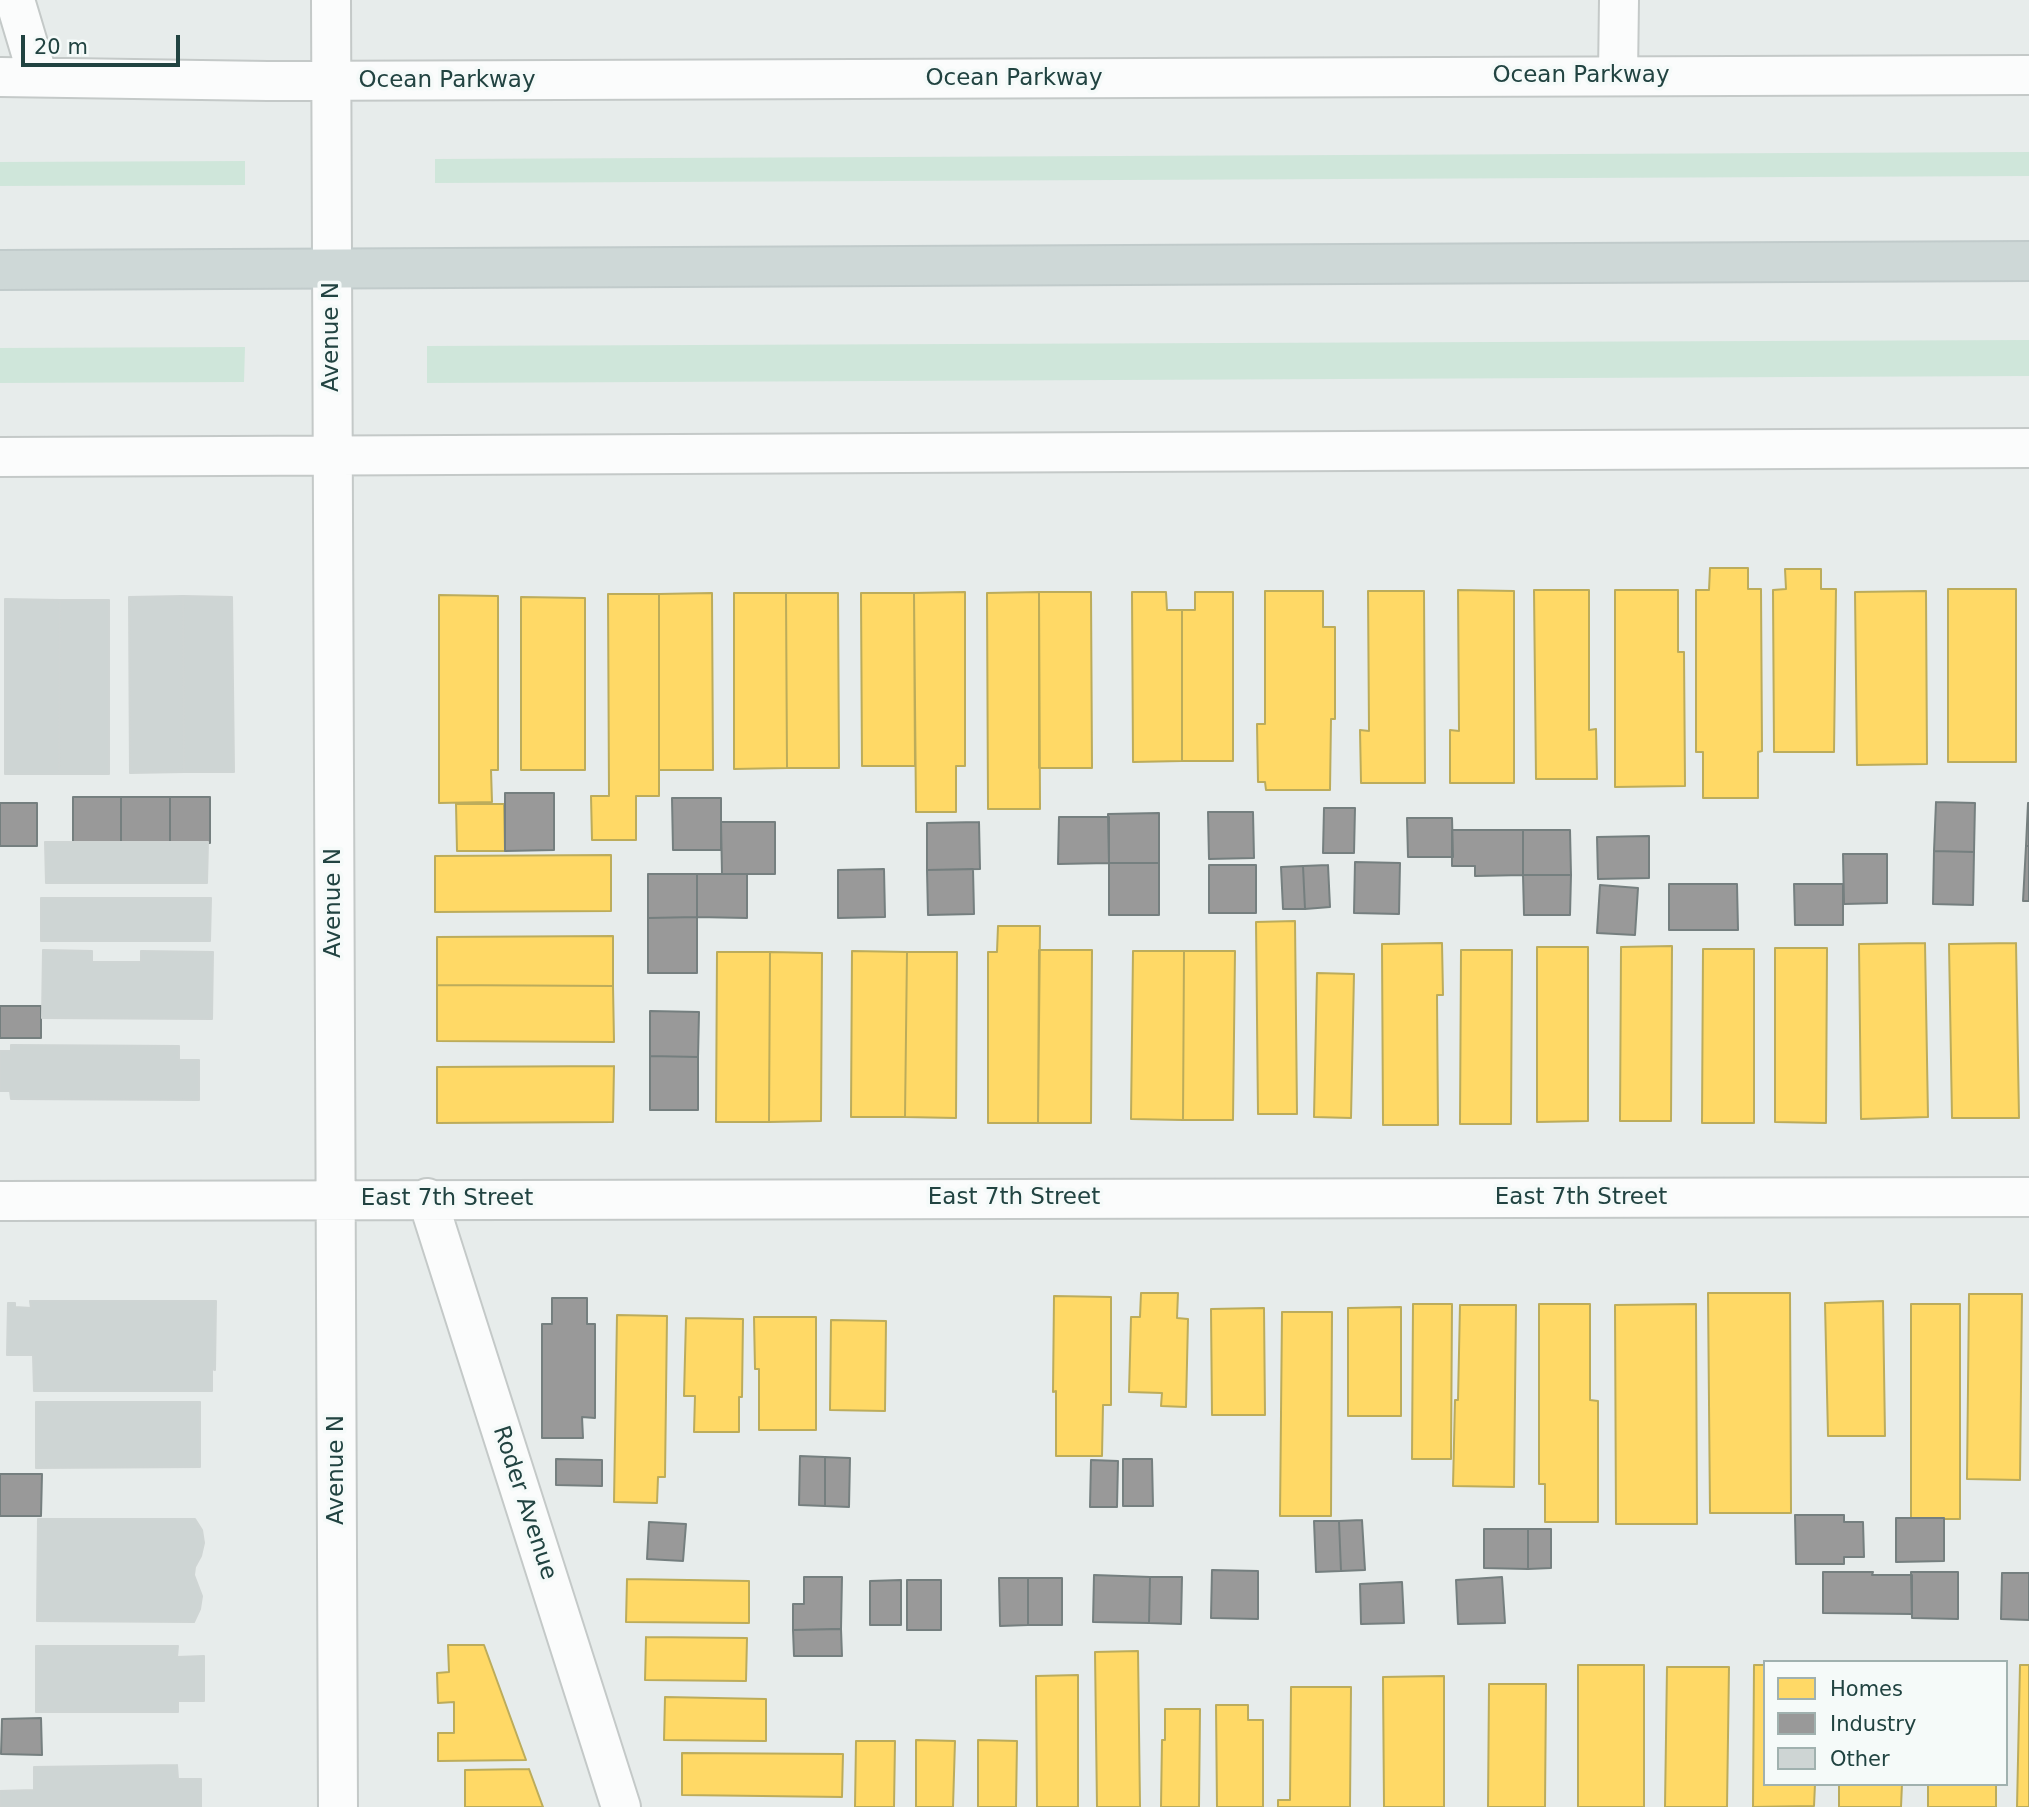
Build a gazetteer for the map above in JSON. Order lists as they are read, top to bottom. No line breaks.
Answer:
{"streets":{"street":["Ocean Parkway","Avenue N","East 7th Street","Roder Avenue"]},"crossings":[["Ocean Parkway","Avenue N"],["Avenue N","East 7th Street"],["East 7th Street","Roder Avenue"]],"legend":["Homes","Industry","Other"],"scale_bar":"20 m"}
